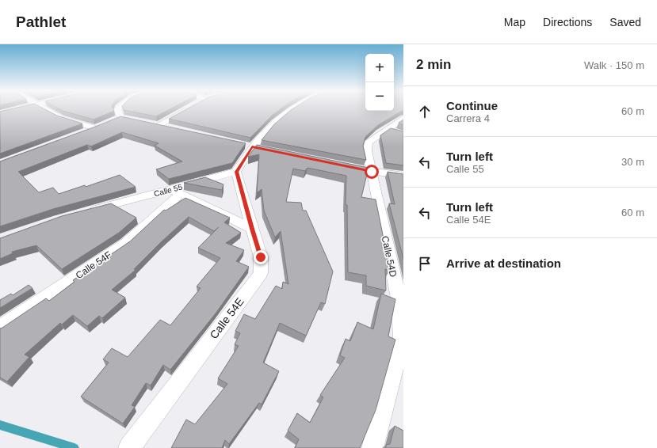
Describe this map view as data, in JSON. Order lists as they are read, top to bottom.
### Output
{
  "streets": {
    "street": [
      "Calle 55",
      "Calle 54D",
      "Calle 54F",
      "Calle 54E"
    ]
  },
  "crossings": [
    ["Calle 55", "Calle 54F"],
    ["Calle 55", "Calle 54E"]
  ],
  "page": {
    "header": "Pathlet",
    "nav": ["Map", "Directions", "Saved"],
    "heading": ["2 min", "Walk · 150 m"],
    "map_buttons": ["+", "−"],
    "list": [
      ["Continue", "Carrera 4", "60 m"],
      ["Turn left", "Calle 55", "30 m"],
      ["Turn left", "Calle 54E", "60 m"],
      "Arrive at destination"
    ]
  }
}
